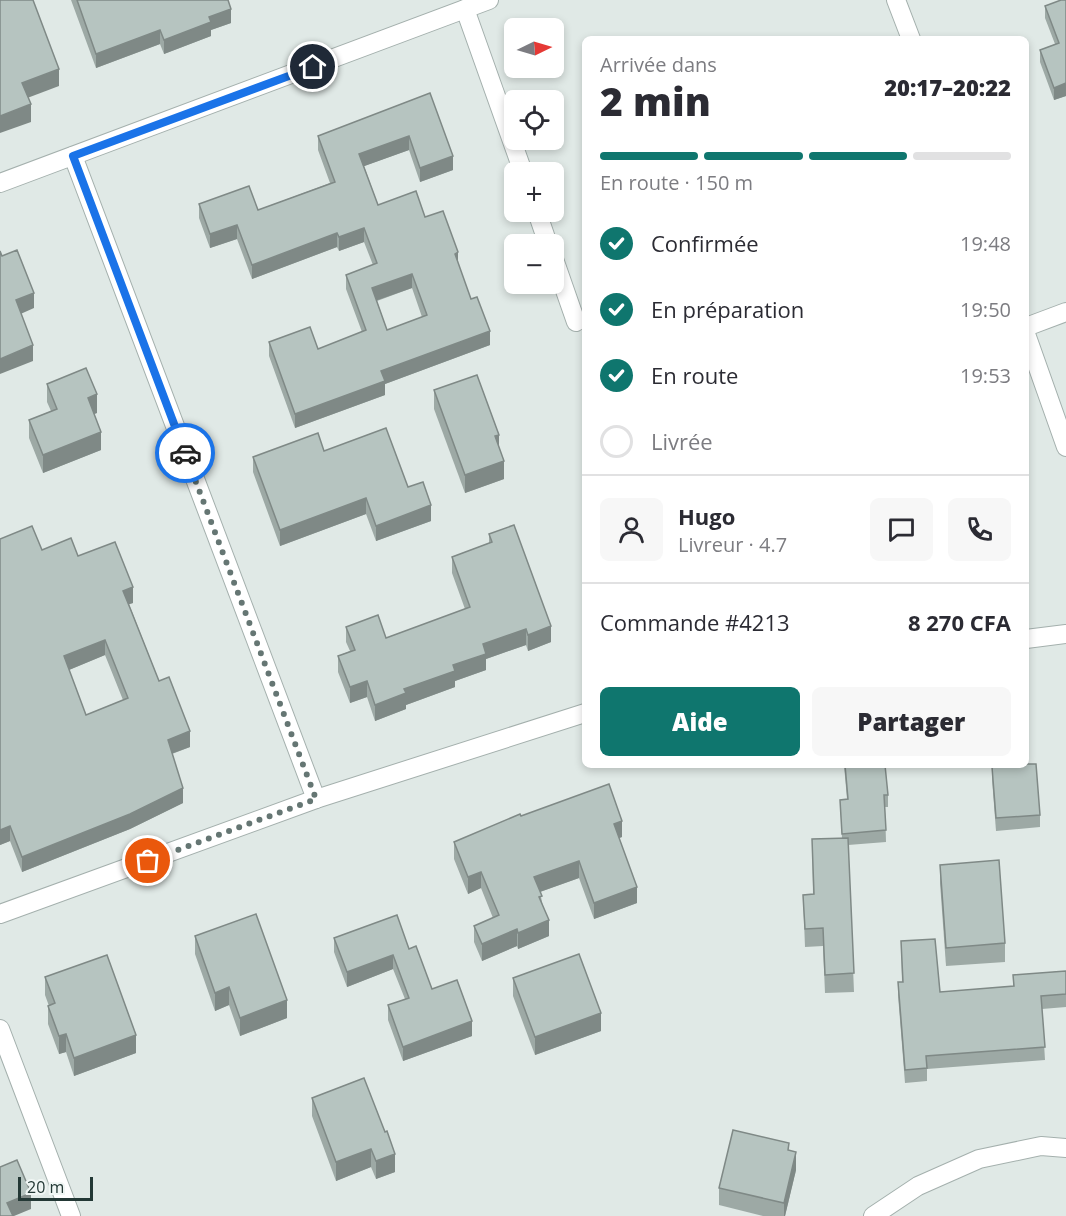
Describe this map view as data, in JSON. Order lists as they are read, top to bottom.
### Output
{
  "scale_bar": "20 m",
  "north": "right",
  "page": {
    "map_buttons": ["+", "−"],
    "heading": ["2 min", "Arrivée dans", "20:17–20:22"],
    "panel": [
      "Hugo",
      "Livreur · 4.7",
      "Commande #4213",
      "8 270 CFA"
    ],
    "bar": "En route · 150 m",
    "list": [
      ["Confirmée", "19:48"],
      ["En préparation", "19:50"],
      ["En route", "19:53"],
      "Livrée"
    ],
    "buttons": ["Aide", "Partager"],
    "scale": "20 m"
  }
}
